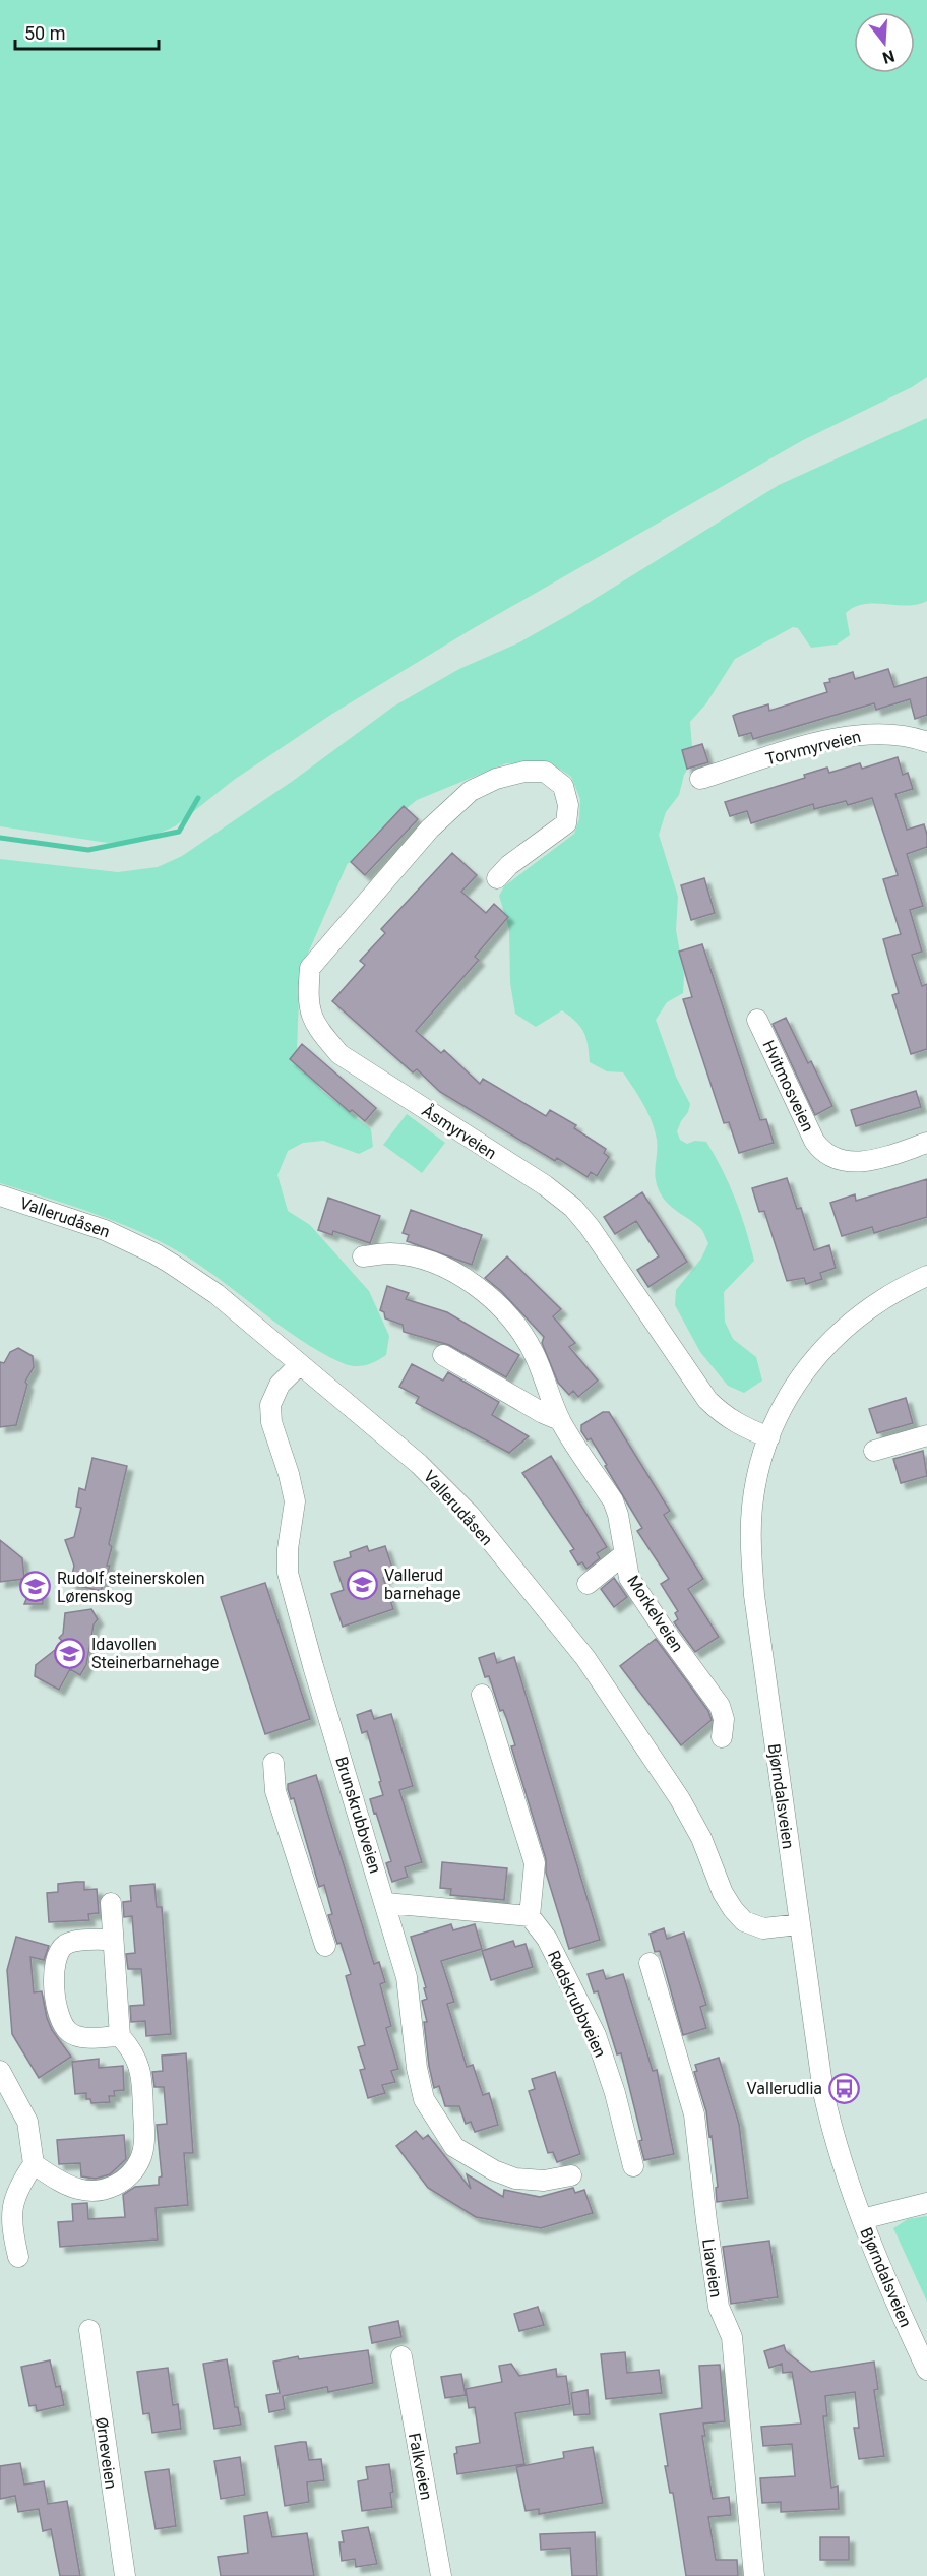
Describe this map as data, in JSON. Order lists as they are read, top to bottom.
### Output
{
  "streets": {
    "street": [
      "Torvmyrveien",
      "Hvitmosveien",
      "Åsmyrveien",
      "Vallerudåsen",
      "Morkelveien",
      "Bjørndalsveien",
      "Brunskrubbveien",
      "Rødskrubbveien",
      "Liaveien",
      "Ørneveien",
      "Falkveien"
    ]
  },
  "crossings": [
    ["Åsmyrveien", "Bjørndalsveien"],
    ["Vallerudåsen", "Bjørndalsveien"],
    ["Vallerudåsen", "Brunskrubbveien"]
  ],
  "places": {
    "school or university": ["Vallerud barnehage", "Rudolf steinerskolen Lørenskog", "Idavollen Steinerbarnehage"],
    "bus stop": ["Vallerudlia"]
  },
  "scale_bar": "50 m",
  "north": "bottom"
}
